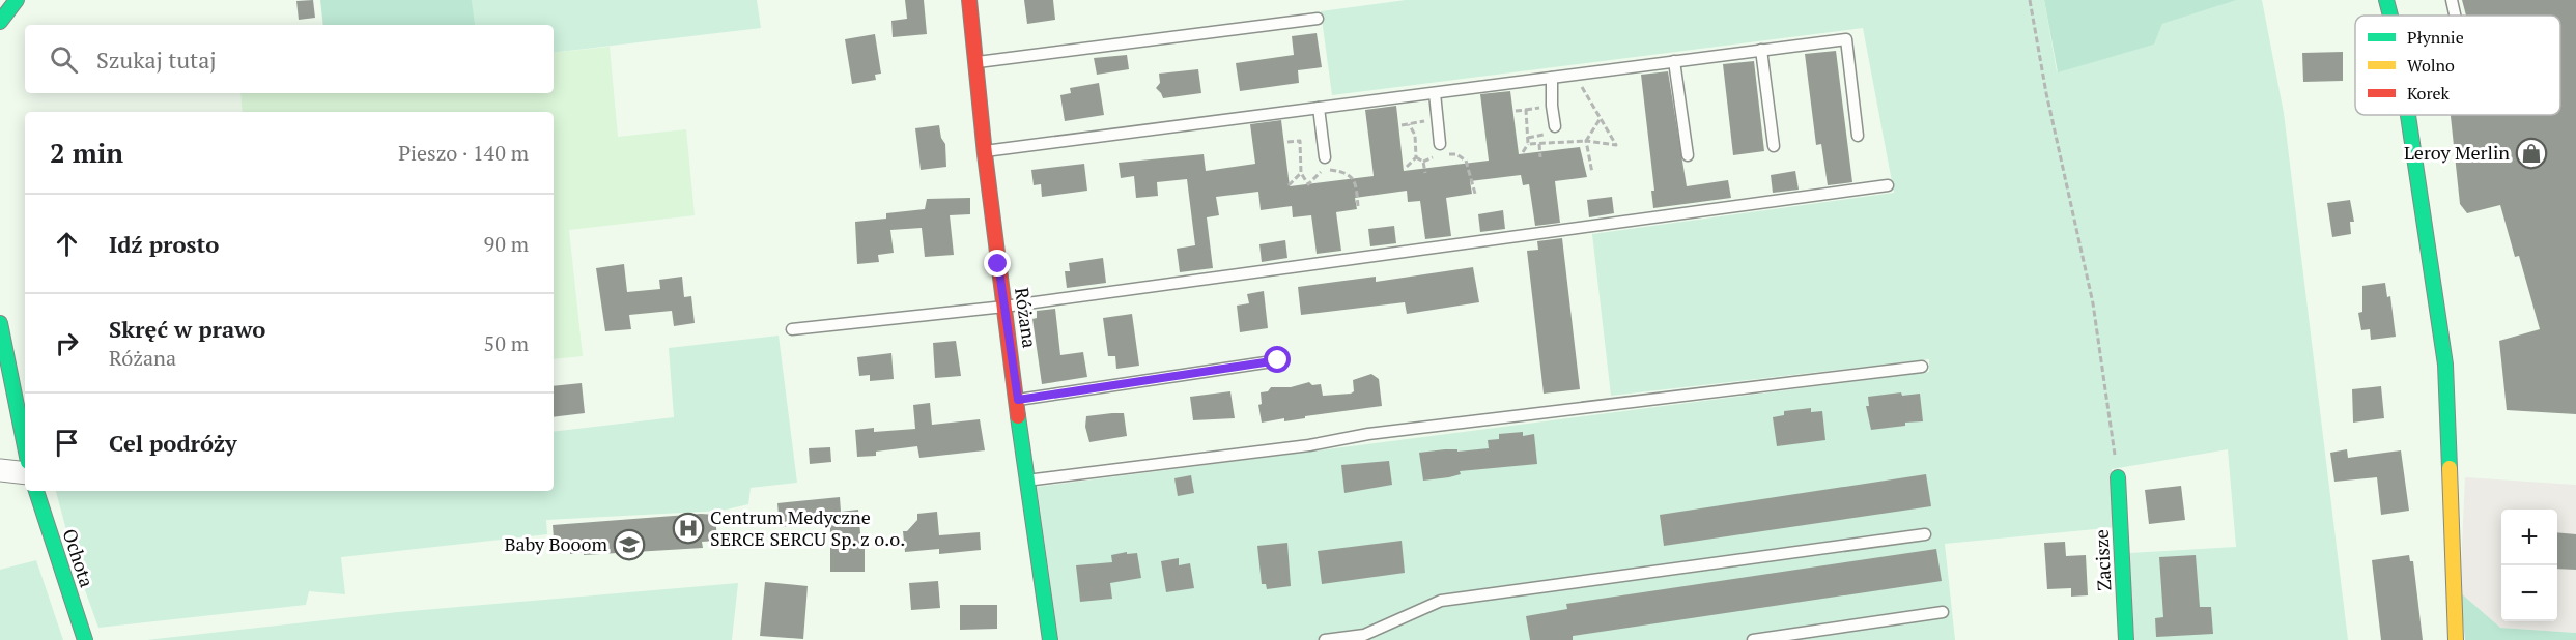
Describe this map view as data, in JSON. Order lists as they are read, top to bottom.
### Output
{
  "streets": {
    "street": ["Różana", "Ochota", "Zacisze"]
  },
  "places": {
    "shop": ["Leroy Merlin"],
    "hospital": ["Centrum Medyczne SERCE SERCU Sp. z o.o."],
    "school or university": ["Baby Booom"]
  },
  "legend": ["Płynnie", "Wolno", "Korek"],
  "page": {
    "search": "Szukaj tutaj",
    "heading": ["2 min", "Pieszo · 140 m"],
    "list": [
      ["Idź prosto", "90 m"],
      ["Skręć w prawo", "Różana", "50 m"],
      "Cel podróży"
    ],
    "map_buttons": ["+", "−"]
  }
}
